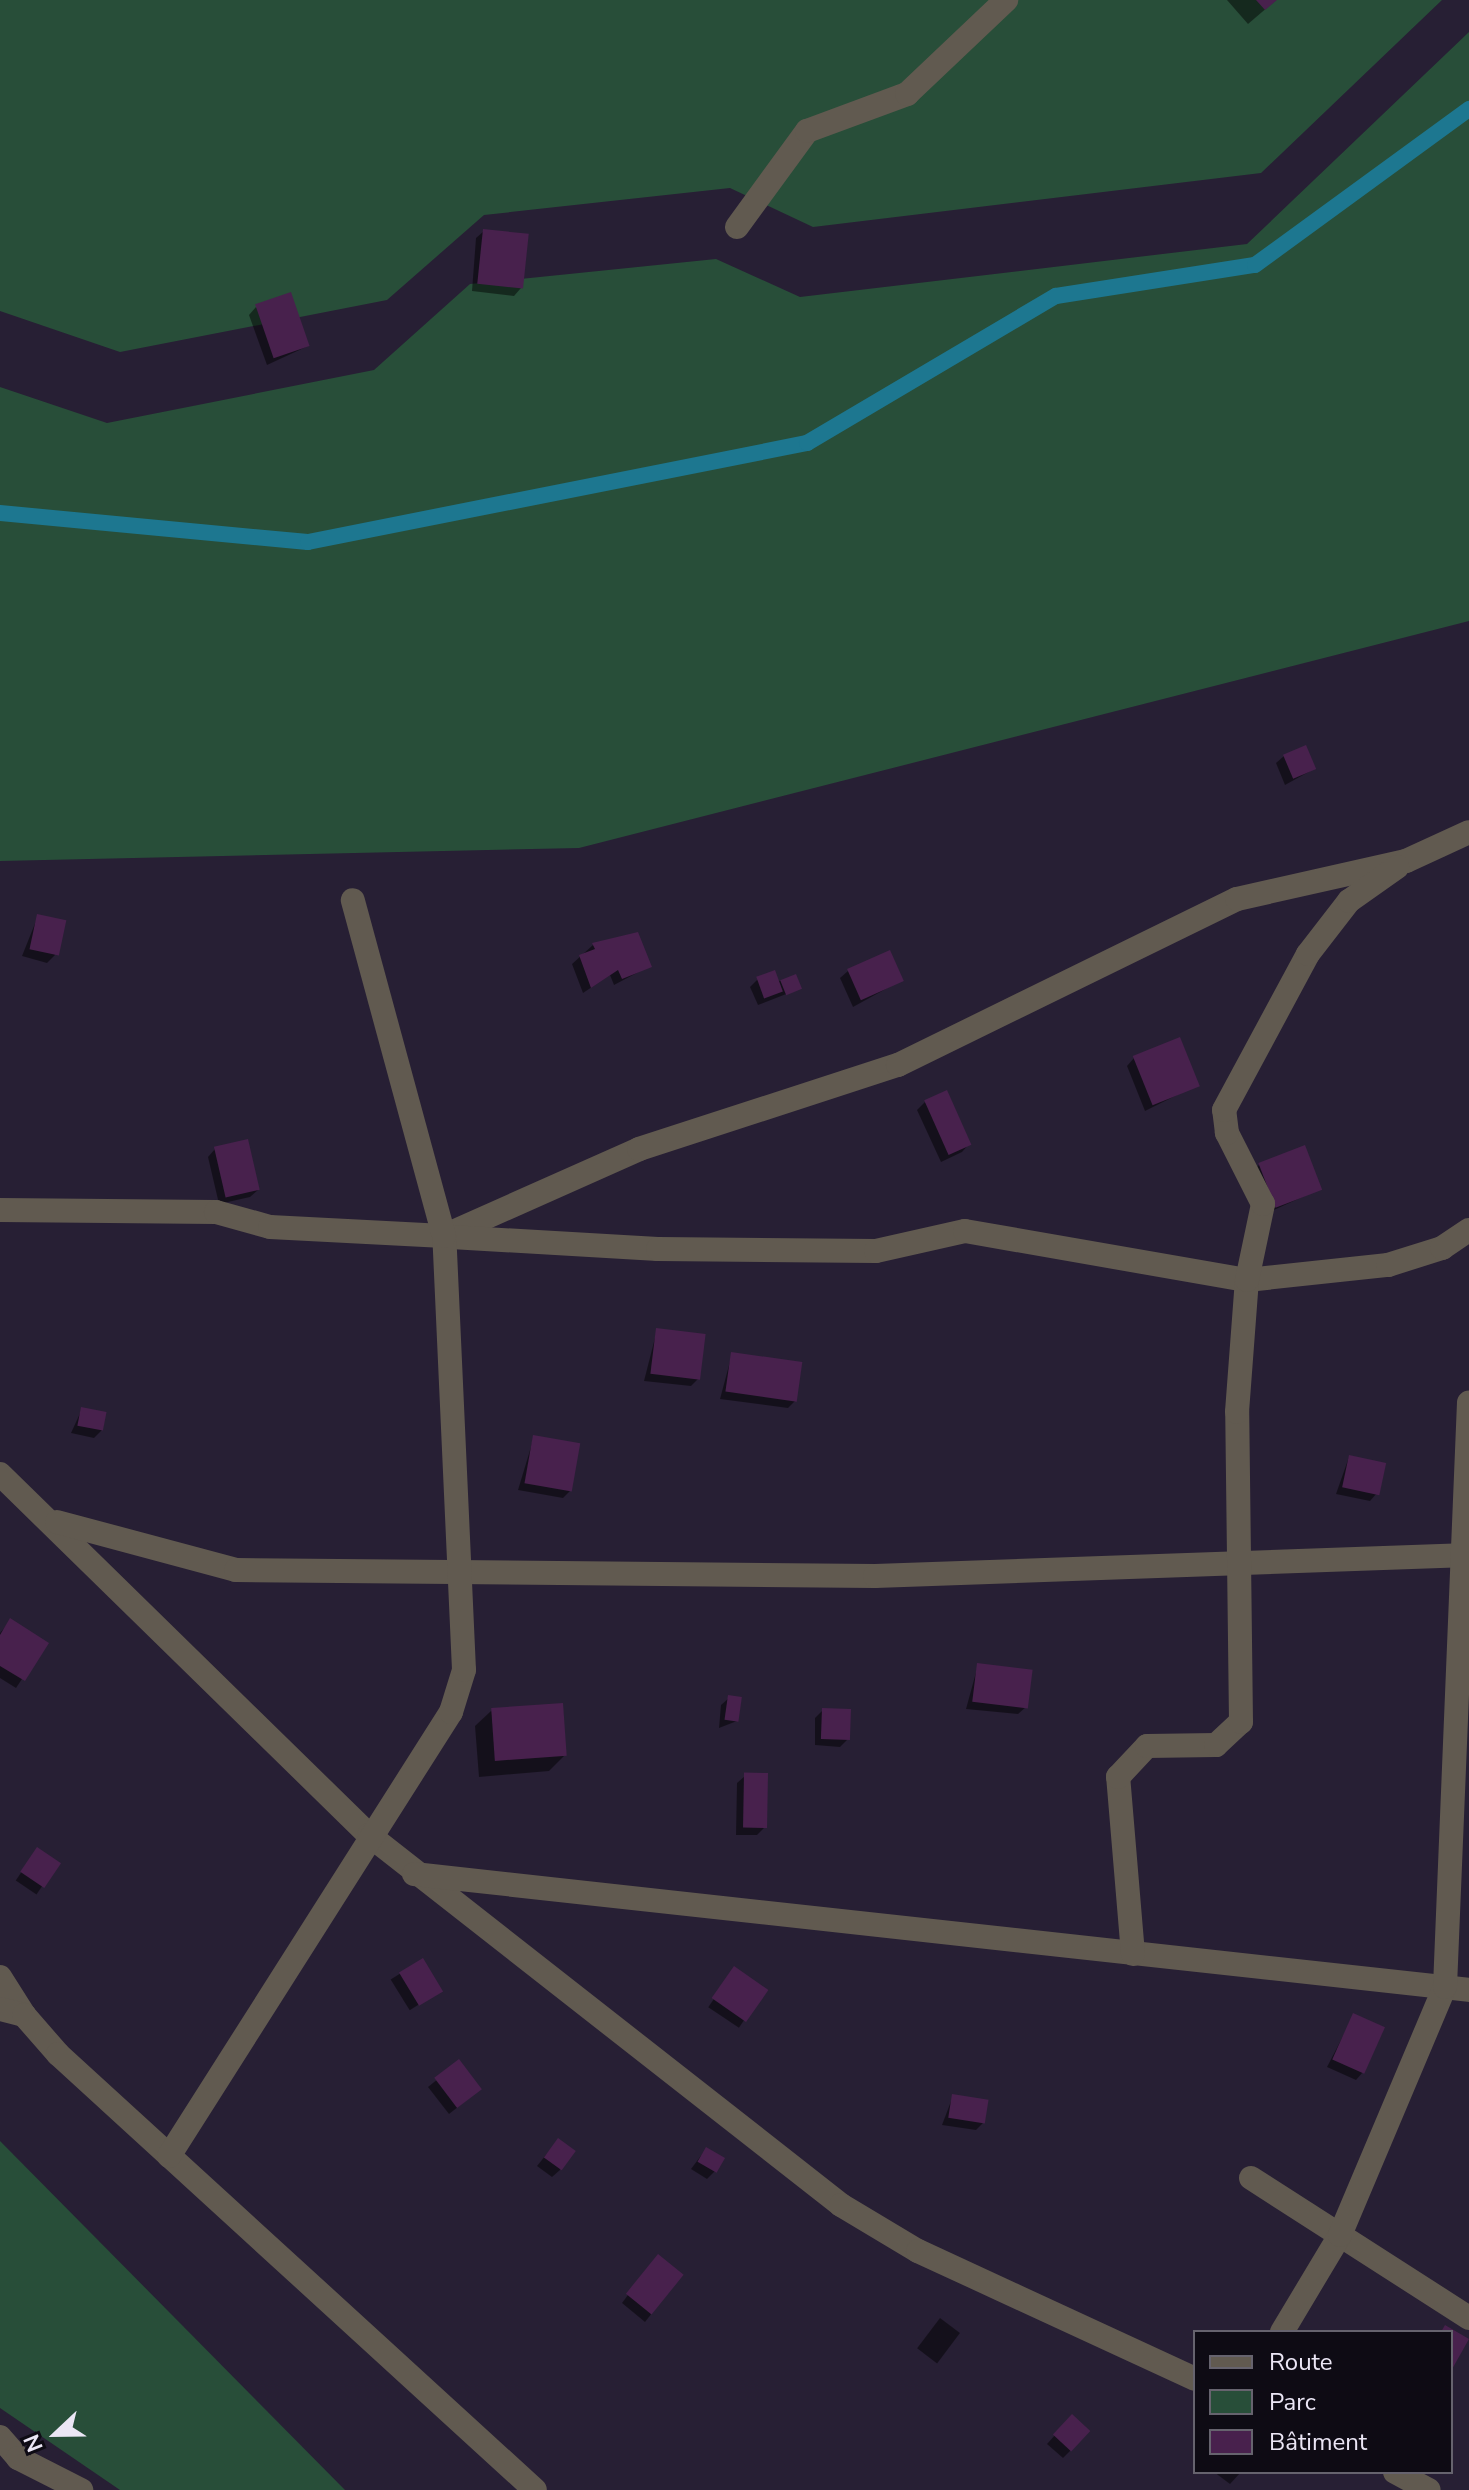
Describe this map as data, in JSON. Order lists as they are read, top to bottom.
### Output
{
  "legend": ["Route", "Parc", "Bâtiment"],
  "north": "left"
}
